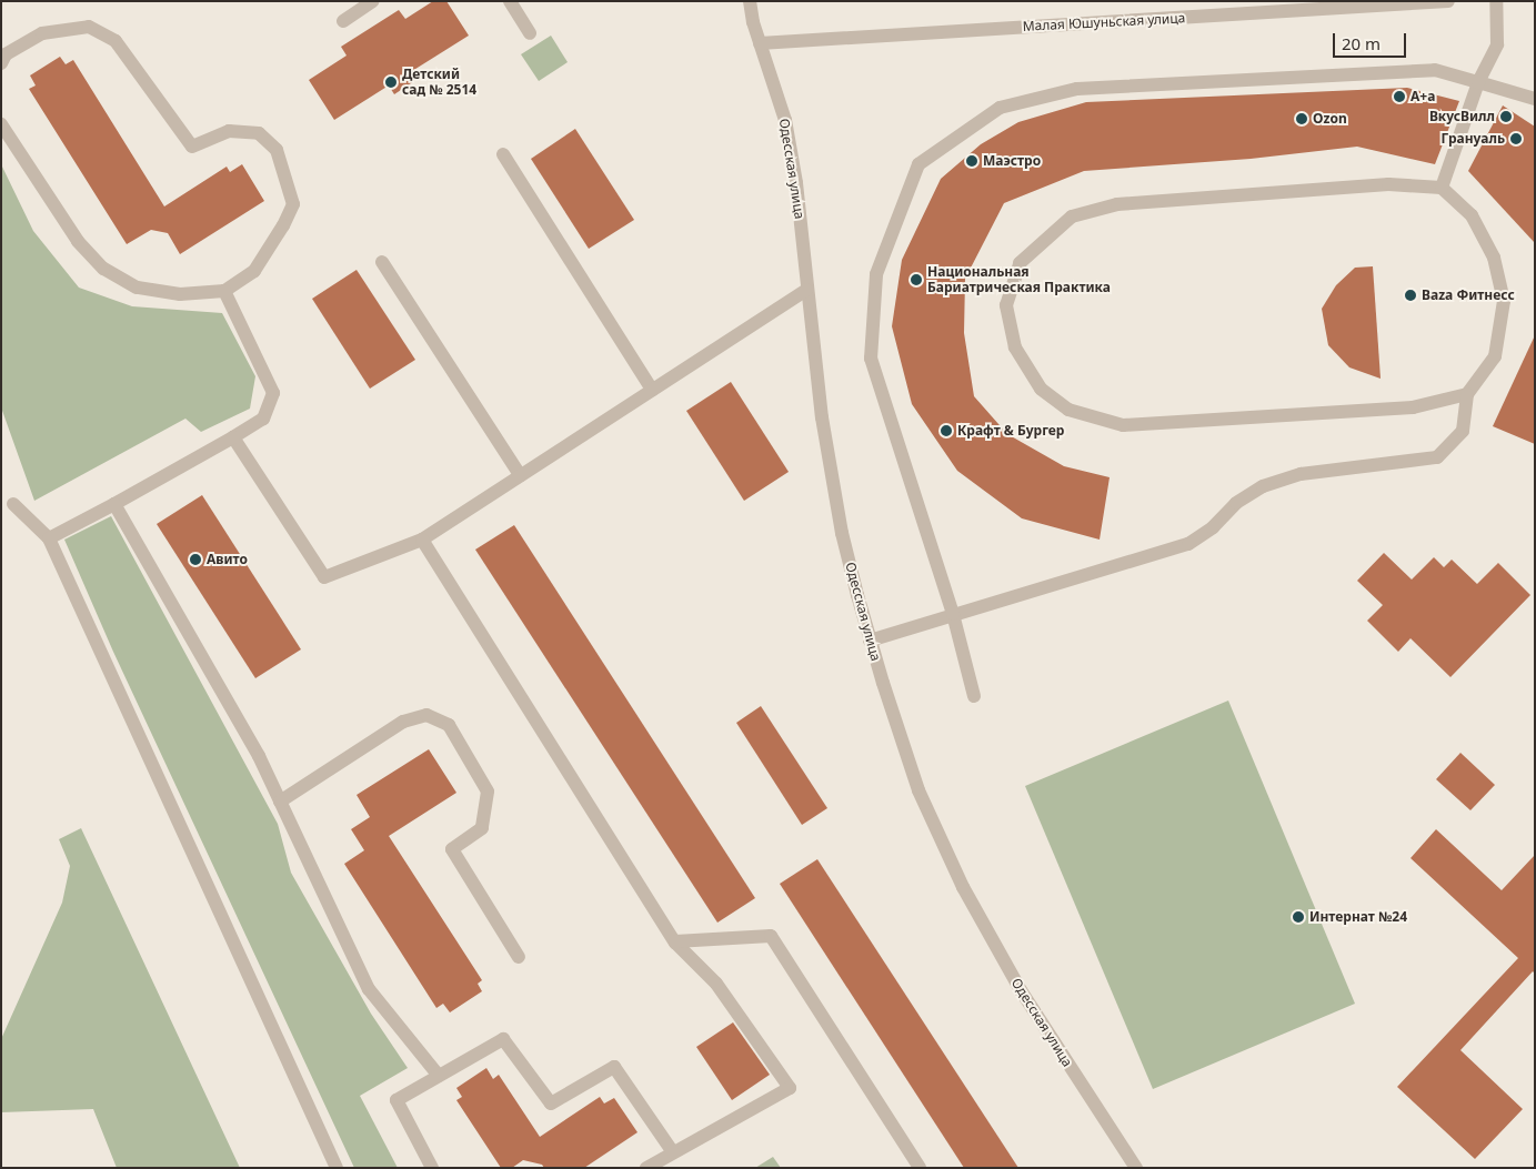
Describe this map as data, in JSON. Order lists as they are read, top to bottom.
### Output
{
  "streets": {
    "street": ["Малая Юшуньская улица", "Одесская улица"]
  },
  "crossings": [
    ["Малая Юшуньская улица", "Одесская улица"]
  ],
  "places": [
    "Детский сад № 2514",
    "А+а",
    "ВкусВилл",
    "Ozon",
    "Грануаль",
    "Маэстро",
    "Национальная Бариатрическая Практика",
    "Baza Фитнесс",
    "Крафт & Бургер",
    "Авито",
    "Интернат №24"
  ],
  "scale_bar": "20 m"
}
